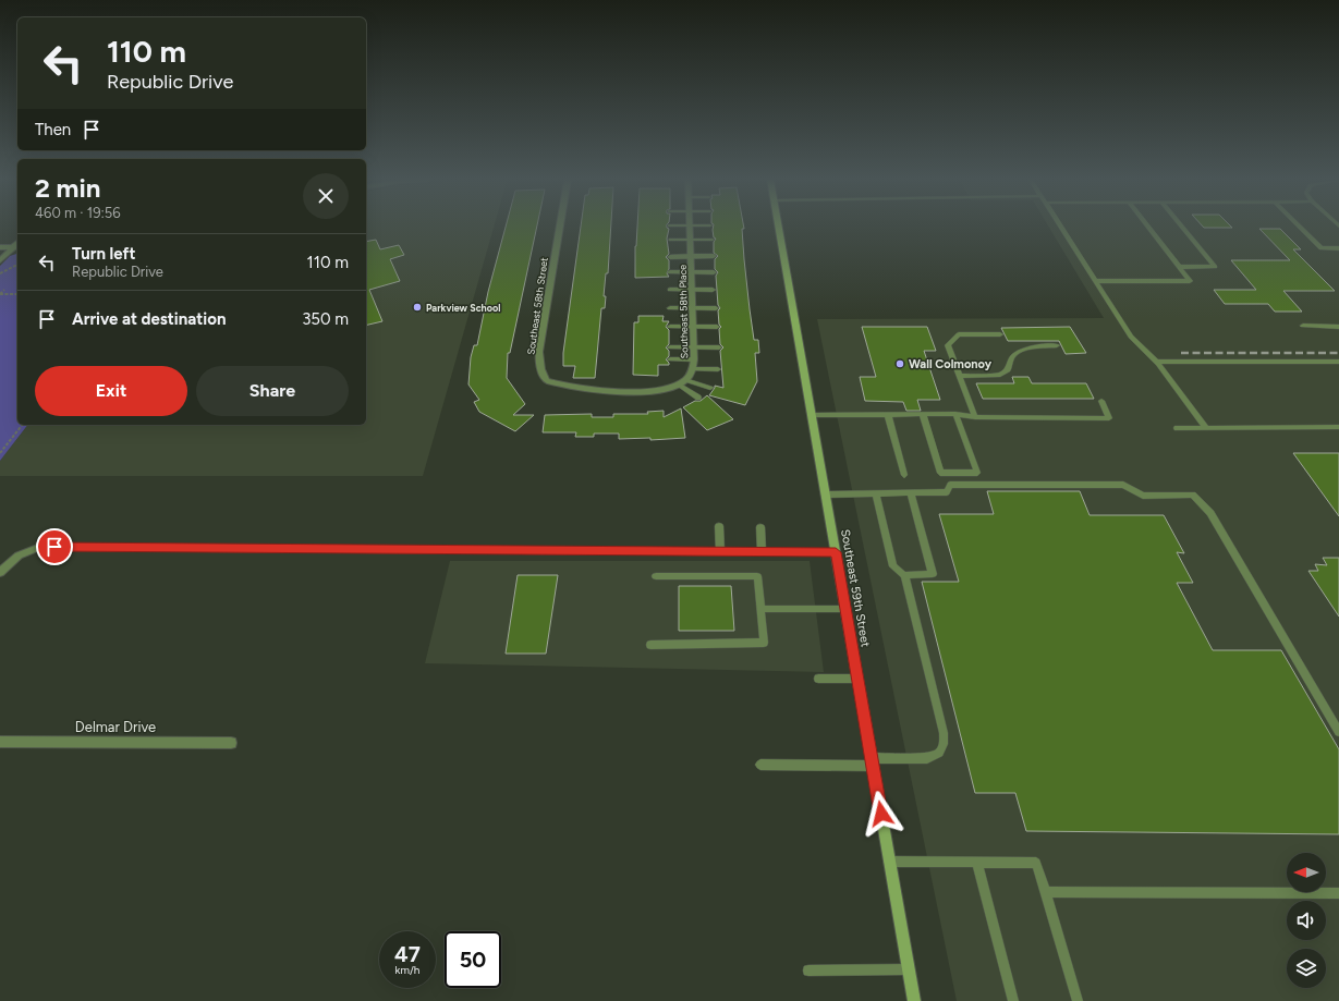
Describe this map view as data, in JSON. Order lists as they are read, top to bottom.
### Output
{
  "streets": {
    "main road": ["Southeast 59th Street"],
    "street": ["Southeast 58th Street", "Southeast 58th Place", "Delmar Drive"]
  },
  "crossings": [
    ["Southeast 58th Street", "Southeast 58th Place"]
  ],
  "places": ["Parkview School", "Wall Colmonoy"],
  "north": "left",
  "page": {
    "turn": ["110 m", "Republic Drive"],
    "then": "Then",
    "heading": ["2 min", "460 m · 19:56"],
    "list": [
      {
        "name": "Turn left",
        "note": "Republic Drive",
        "value": "110 m"
      },
      {
        "name": "Arrive at destination",
        "value": "350 m"
      }
    ],
    "buttons": ["Exit", "Share"],
    "speed": "47 km/h",
    "limit": "50"
  }
}
